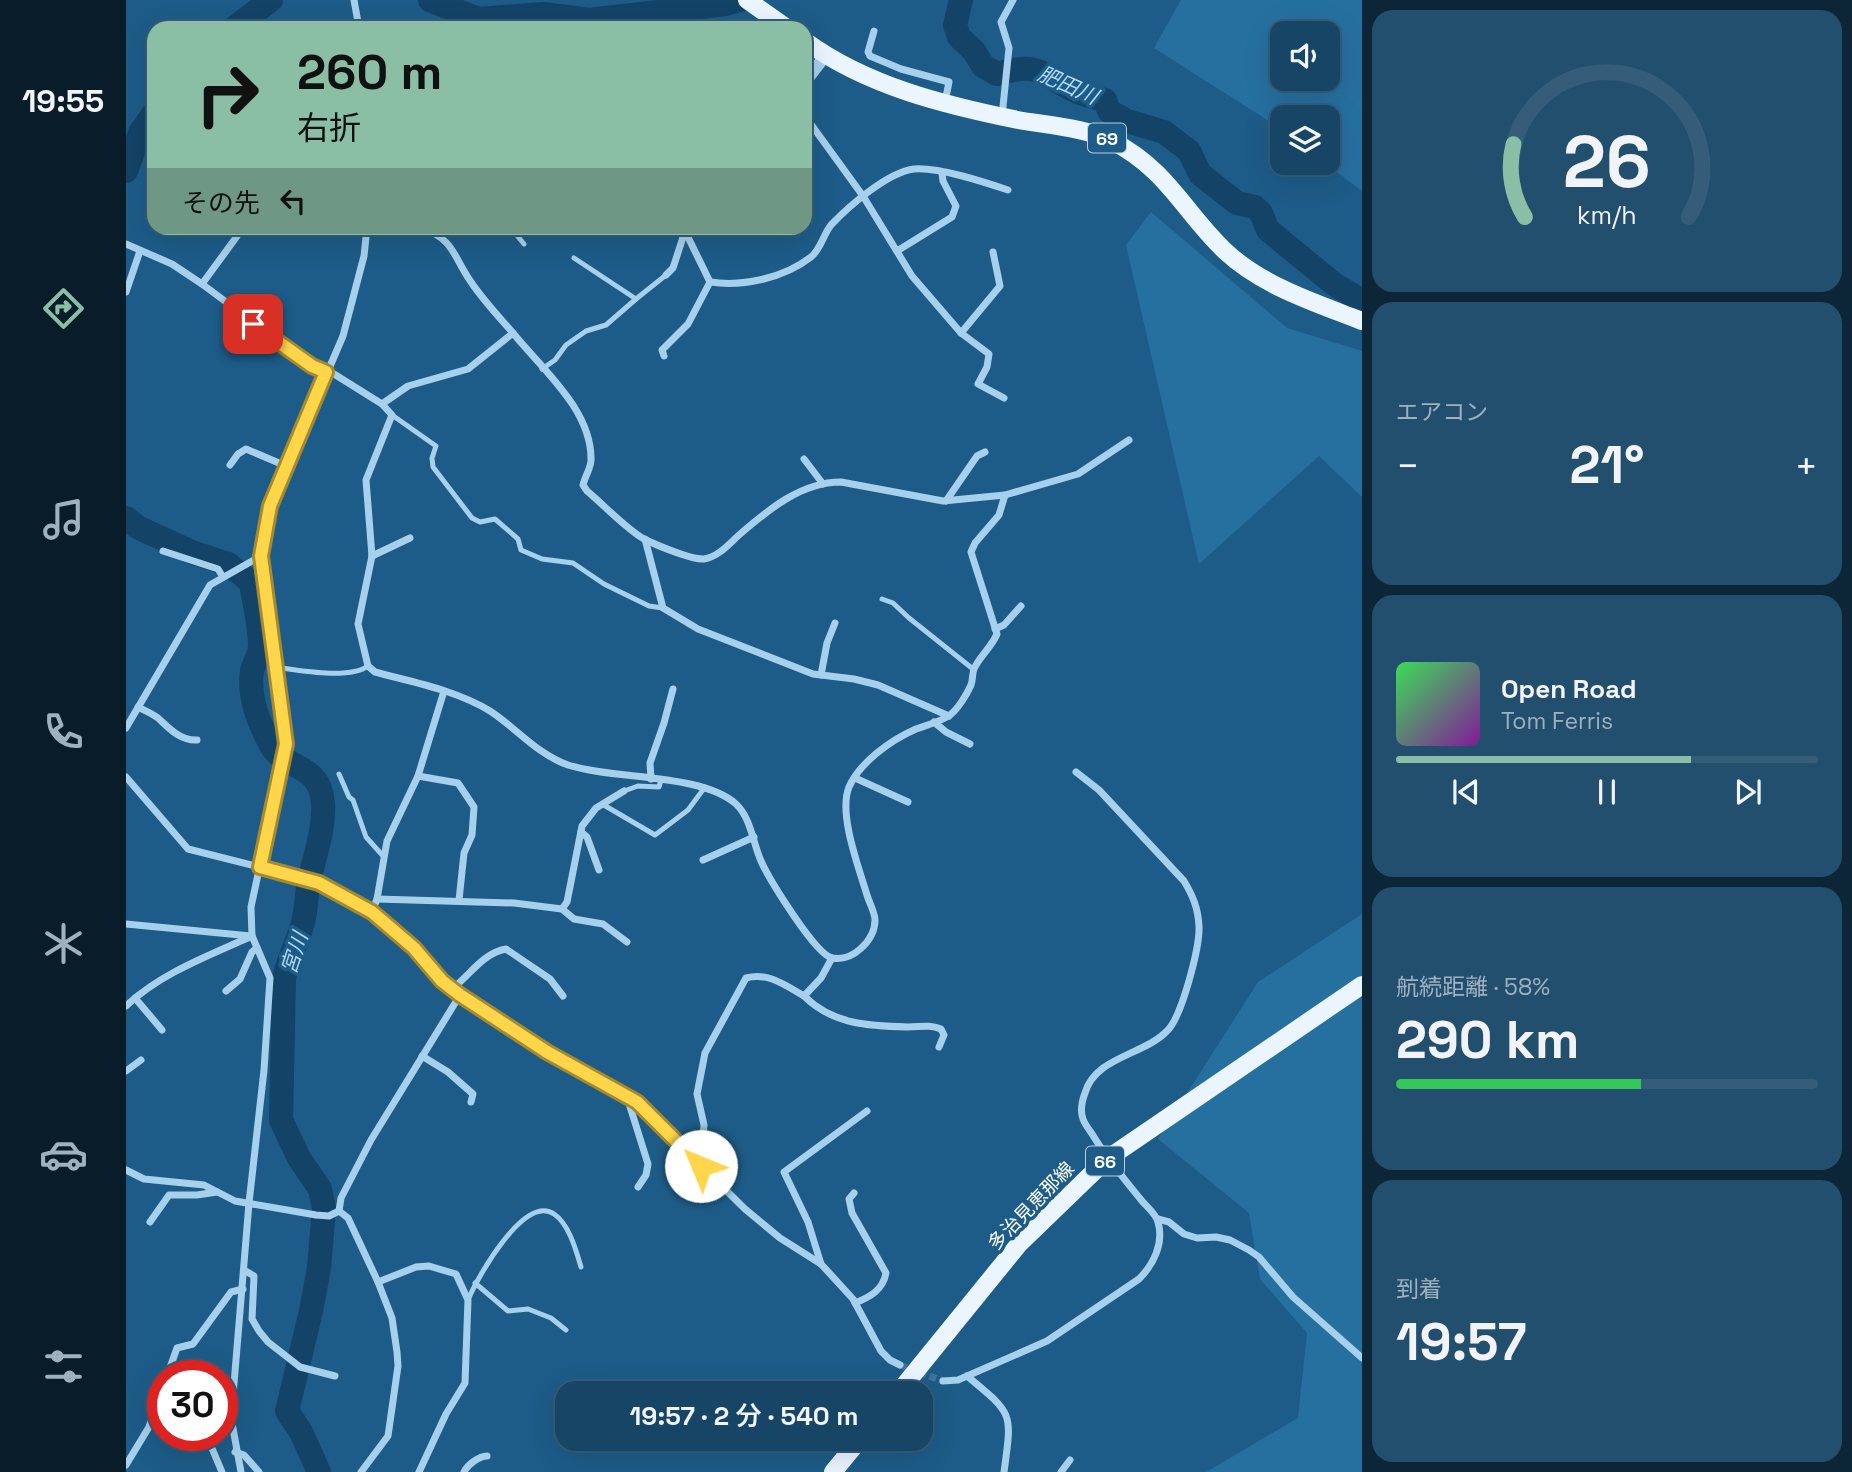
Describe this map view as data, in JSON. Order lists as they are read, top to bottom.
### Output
{
  "streets": {
    "main road": ["69", "66", "多治見恵那線"]
  },
  "water": ["肥田川", "宮川"],
  "page": {
    "tabs": "19:55",
    "turn": ["260 m", "右折"],
    "then": "その先",
    "tile": [
      "エアコン",
      ["航続距離 · 58%", "290 km"],
      ["到着", "19:57"]
    ],
    "heat": ["−", "21°", "+"],
    "song": ["Open Road", "Tom Ferris"],
    "limit": "30",
    "trip": "19:57 · 2 分 · 540 m",
    "gauge": ["26", "km/h"]
  }
}
